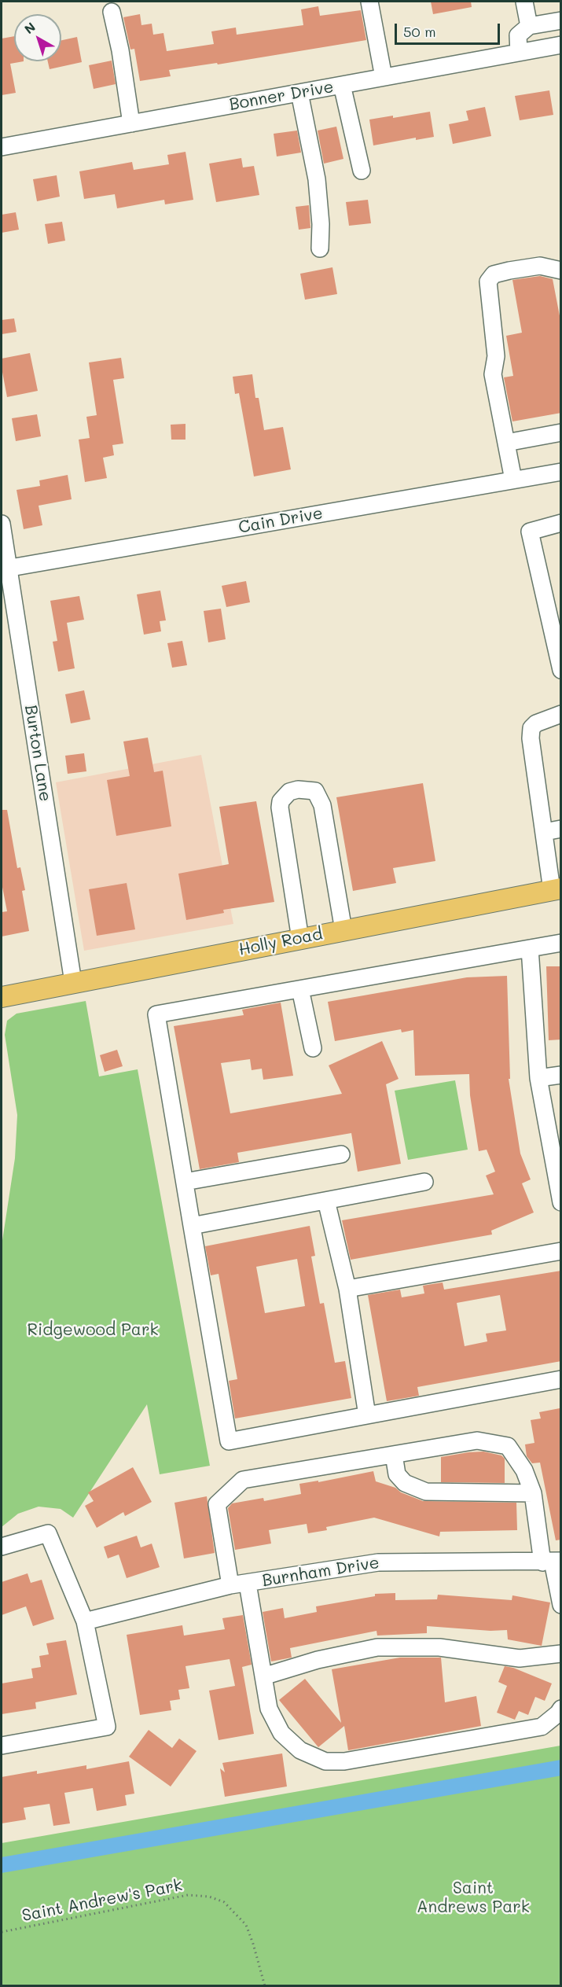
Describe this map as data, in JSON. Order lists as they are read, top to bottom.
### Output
{
  "streets": {
    "main road": ["Holly Road"],
    "street": [
      "Bonner Drive",
      "Cain Drive",
      "Burton Lane",
      "Burnham Drive"
    ],
    "path": ["Saint Andrew's Park"]
  },
  "crossings": [
    ["Cain Drive", "Burton Lane"],
    ["Burton Lane", "Holly Road"]
  ],
  "parks": ["Ridgewood Park", "Saint Andrews Park"],
  "scale_bar": "50 m",
  "north": "top left"
}
